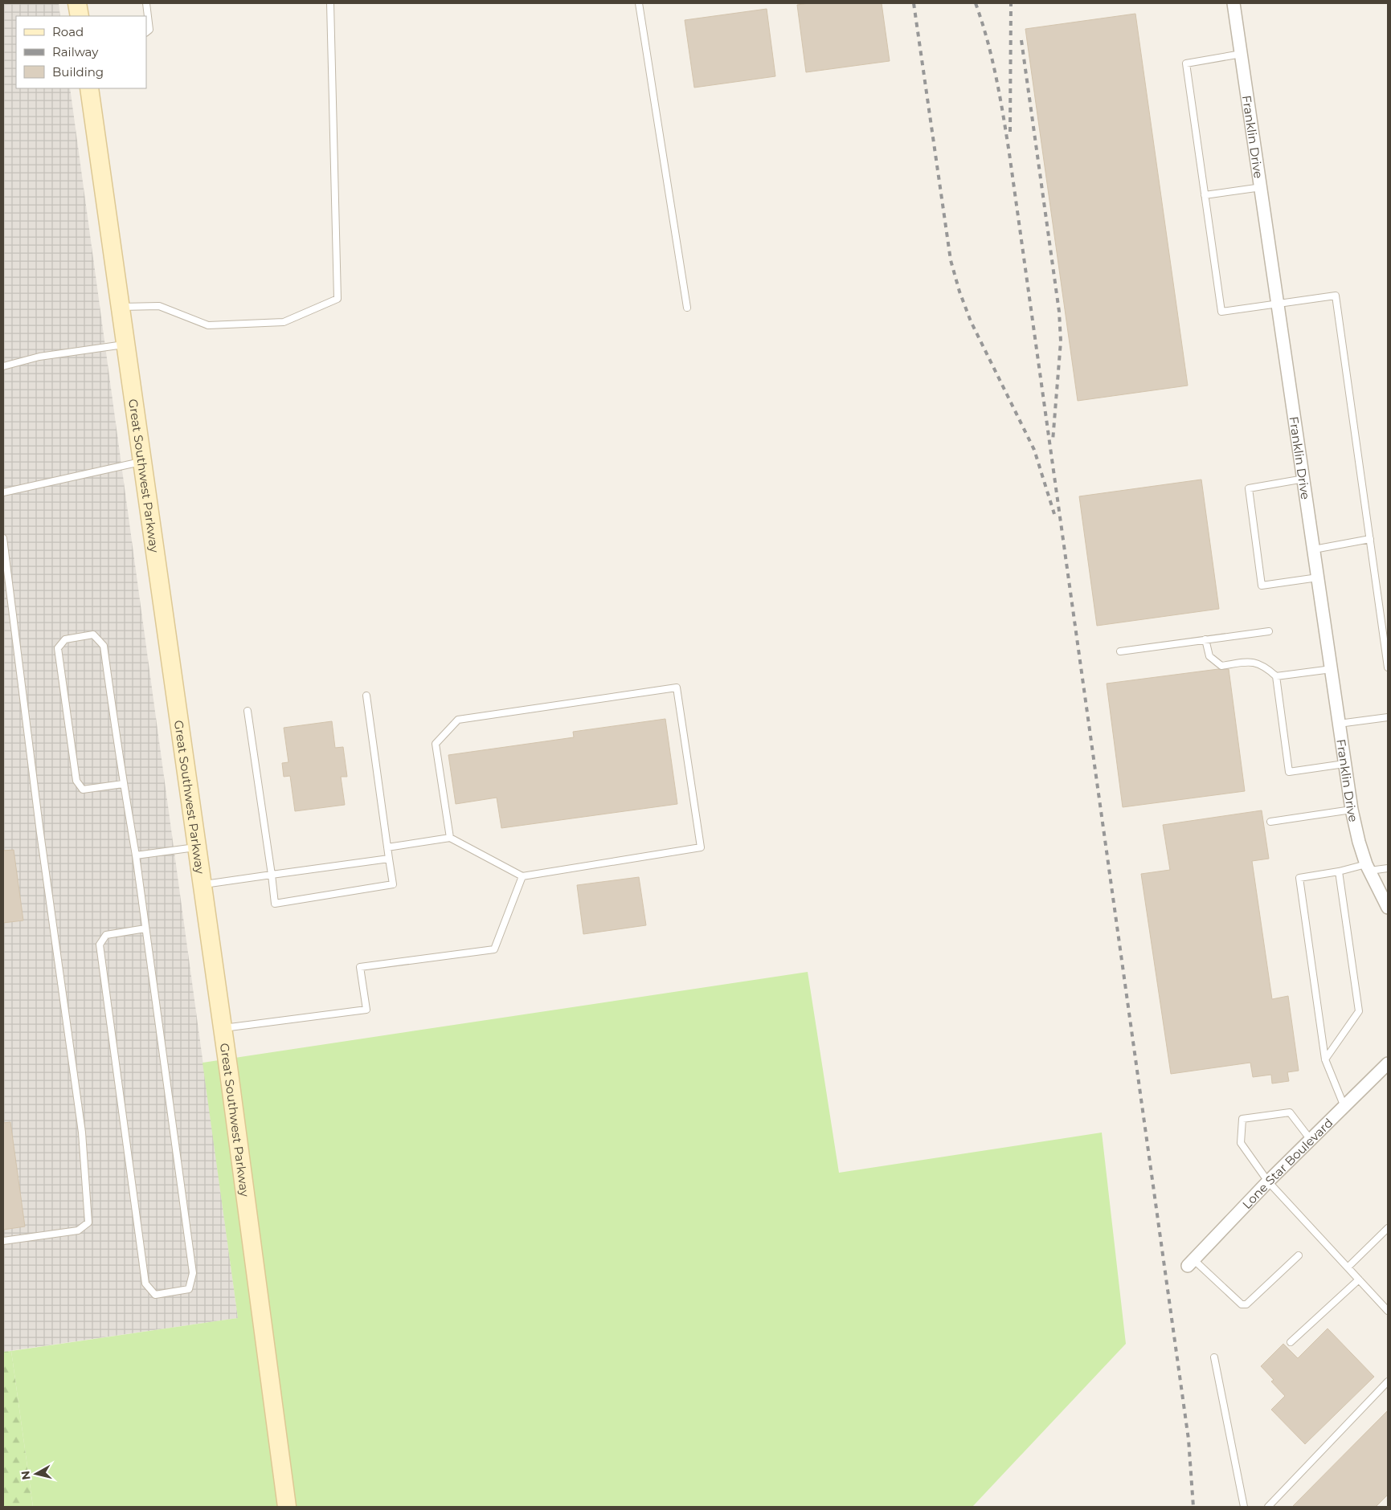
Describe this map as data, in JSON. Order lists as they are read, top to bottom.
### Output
{
  "streets": {
    "street": ["Franklin Drive", "Great Southwest Parkway", "Lone Star Boulevard"]
  },
  "legend": ["Road", "Railway", "Building"],
  "north": "left"
}
